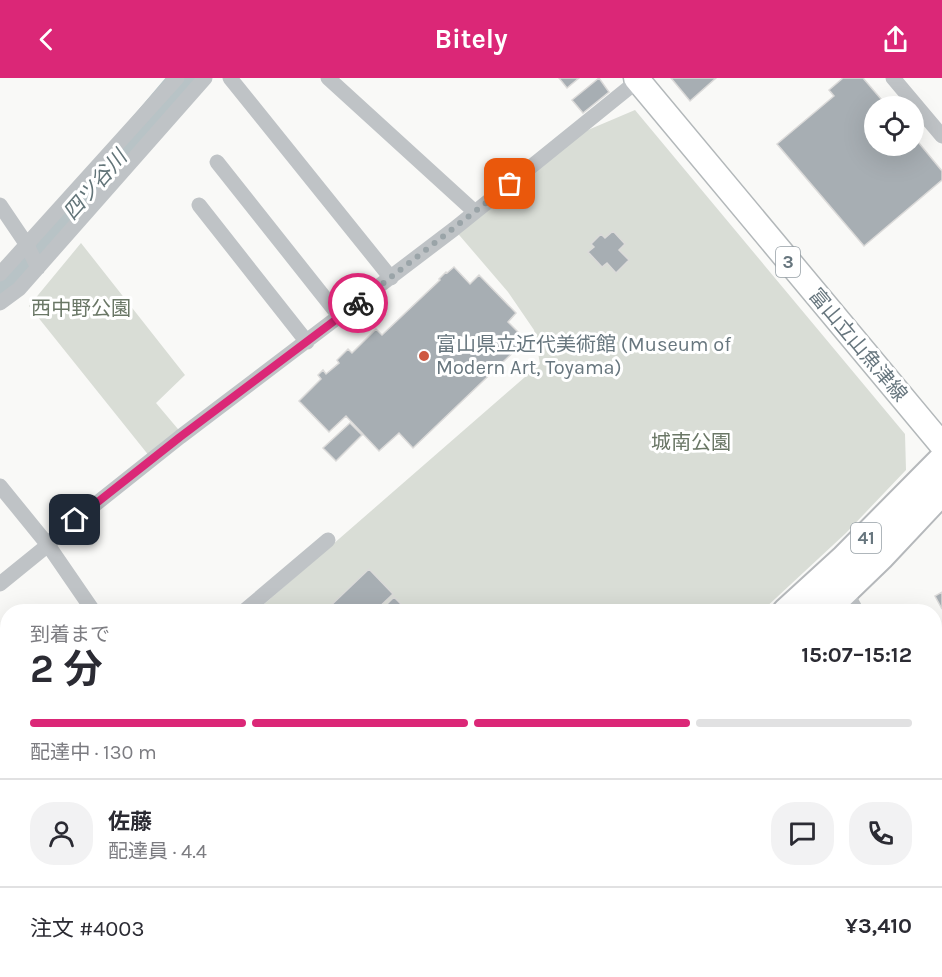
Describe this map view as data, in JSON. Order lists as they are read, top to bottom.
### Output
{
  "streets": {
    "highway": ["41"],
    "main road": ["3", "富山立山魚津線"]
  },
  "water": ["四ツ谷川"],
  "parks": ["西中野公園", "城南公園"],
  "places": ["富山県立近代美術館 (Museum of Modern Art, Toyama)"],
  "page": {
    "header": "Bitely",
    "heading": ["2 分", "到着まで", "15:07–15:12"],
    "panel": [
      "佐藤",
      "配達員 · 4.4",
      "注文 #4003",
      "¥3,410"
    ],
    "bar": "配達中 · 130 m"
  }
}
